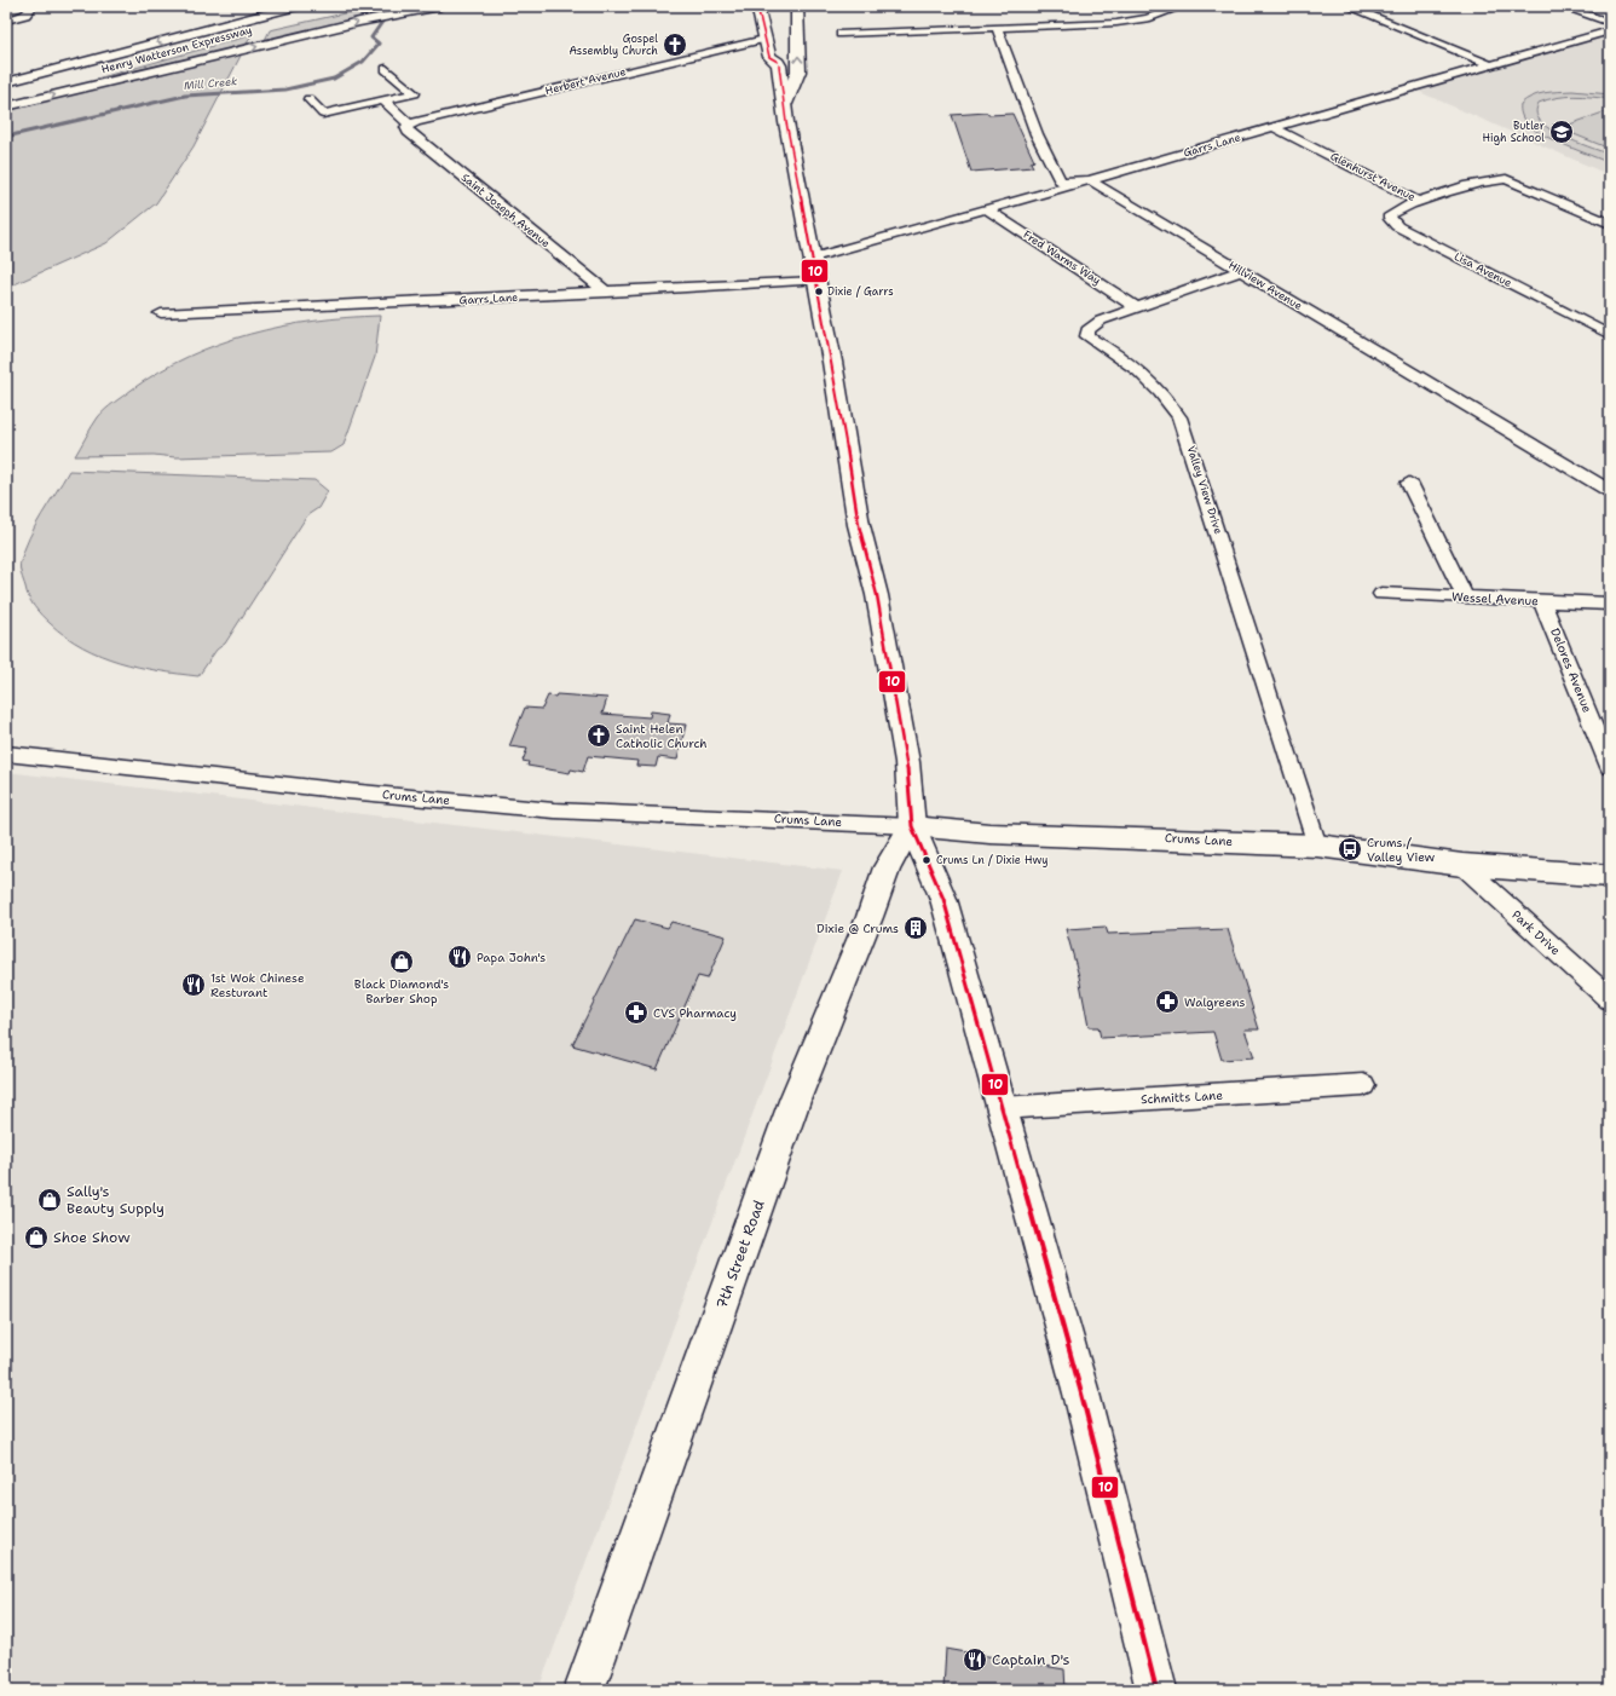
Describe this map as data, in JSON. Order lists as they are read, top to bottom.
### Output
{
  "streets": {
    "main road": ["Henry Watterson Expressway", "Crums Lane", "7th Street Road"],
    "street": [
      "Herbert Avenue",
      "Garrs Lane",
      "Glenhurst Avenue",
      "Saint Joseph Avenue",
      "Fred Warms Way",
      "Lisa Avenue",
      "Hillview Avenue",
      "Valley View Drive",
      "Wessel Avenue",
      "Delores Avenue",
      "Park Drive",
      "Schmitts Lane"
    ]
  },
  "crossings": [
    ["Herbert Avenue", "Saint Joseph Avenue"],
    ["Garrs Lane", "Glenhurst Avenue"],
    ["Garrs Lane", "Saint Joseph Avenue"],
    ["Garrs Lane", "Fred Warms Way"],
    ["Garrs Lane", "Hillview Avenue"],
    ["Glenhurst Avenue", "Lisa Avenue"],
    ["Fred Warms Way", "Valley View Drive"],
    ["Hillview Avenue", "Valley View Drive"],
    ["Valley View Drive", "Crums Lane"],
    ["Wessel Avenue", "Delores Avenue"],
    ["Crums Lane", "Park Drive"],
    ["Crums Lane", "7th Street Road"]
  ],
  "water": ["Mill Creek"],
  "places": {
    "church": ["Gospel Assembly Church", "Saint Helen Catholic Church"],
    "school or university": ["Butler High School"],
    "other": ["Dixie / Garrs", "Crums Ln / Dixie Hwy"],
    "bus stop": ["Crums / Valley View"],
    "building": ["Dixie @ Crums"],
    "restaurant": ["Papa John's", "1st Wok Chinese Resturant", "Captain D's"],
    "shop": ["Black Diamond's Barber Shop", "Sally's Beauty Supply", "Shoe Show"],
    "pharmacy": ["Walgreens", "CVS Pharmacy"]
  },
  "lines": ["transit line 10"]
}
